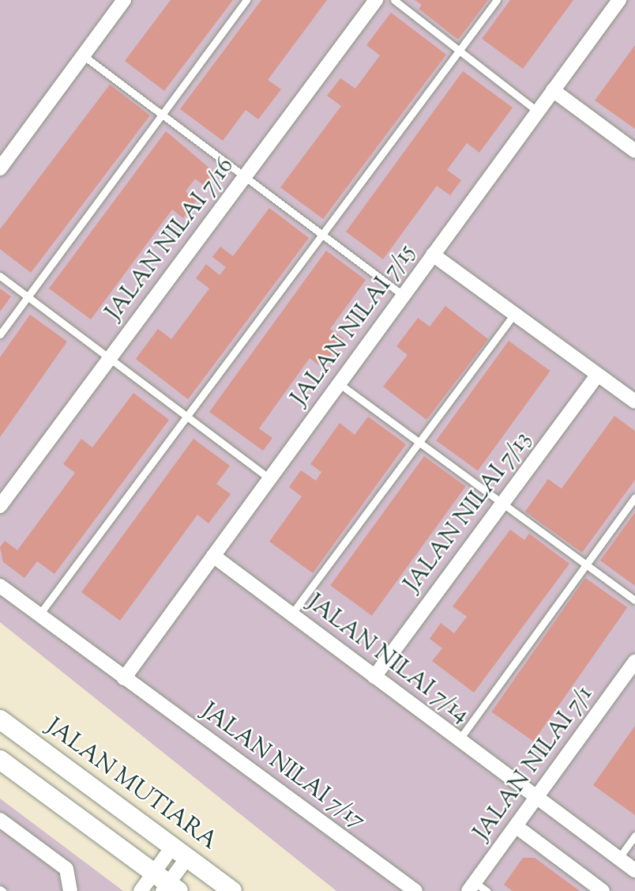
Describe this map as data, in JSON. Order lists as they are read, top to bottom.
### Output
{
  "streets": {
    "main road": ["JALAN MUTIARA"],
    "street": [
      "JALAN NILAI 7/16",
      "JALAN NILAI 7/15",
      "JALAN NILAI 7/13",
      "JALAN NILAI 7/14",
      "JALAN NILAI 7/1",
      "JALAN NILAI 7/17"
    ]
  },
  "crossings": [
    ["JALAN NILAI 7/15", "JALAN NILAI 7/14"],
    ["JALAN NILAI 7/15", "JALAN NILAI 7/17"],
    ["JALAN NILAI 7/13", "JALAN NILAI 7/14"],
    ["JALAN NILAI 7/14", "JALAN NILAI 7/1"]
  ]
}
